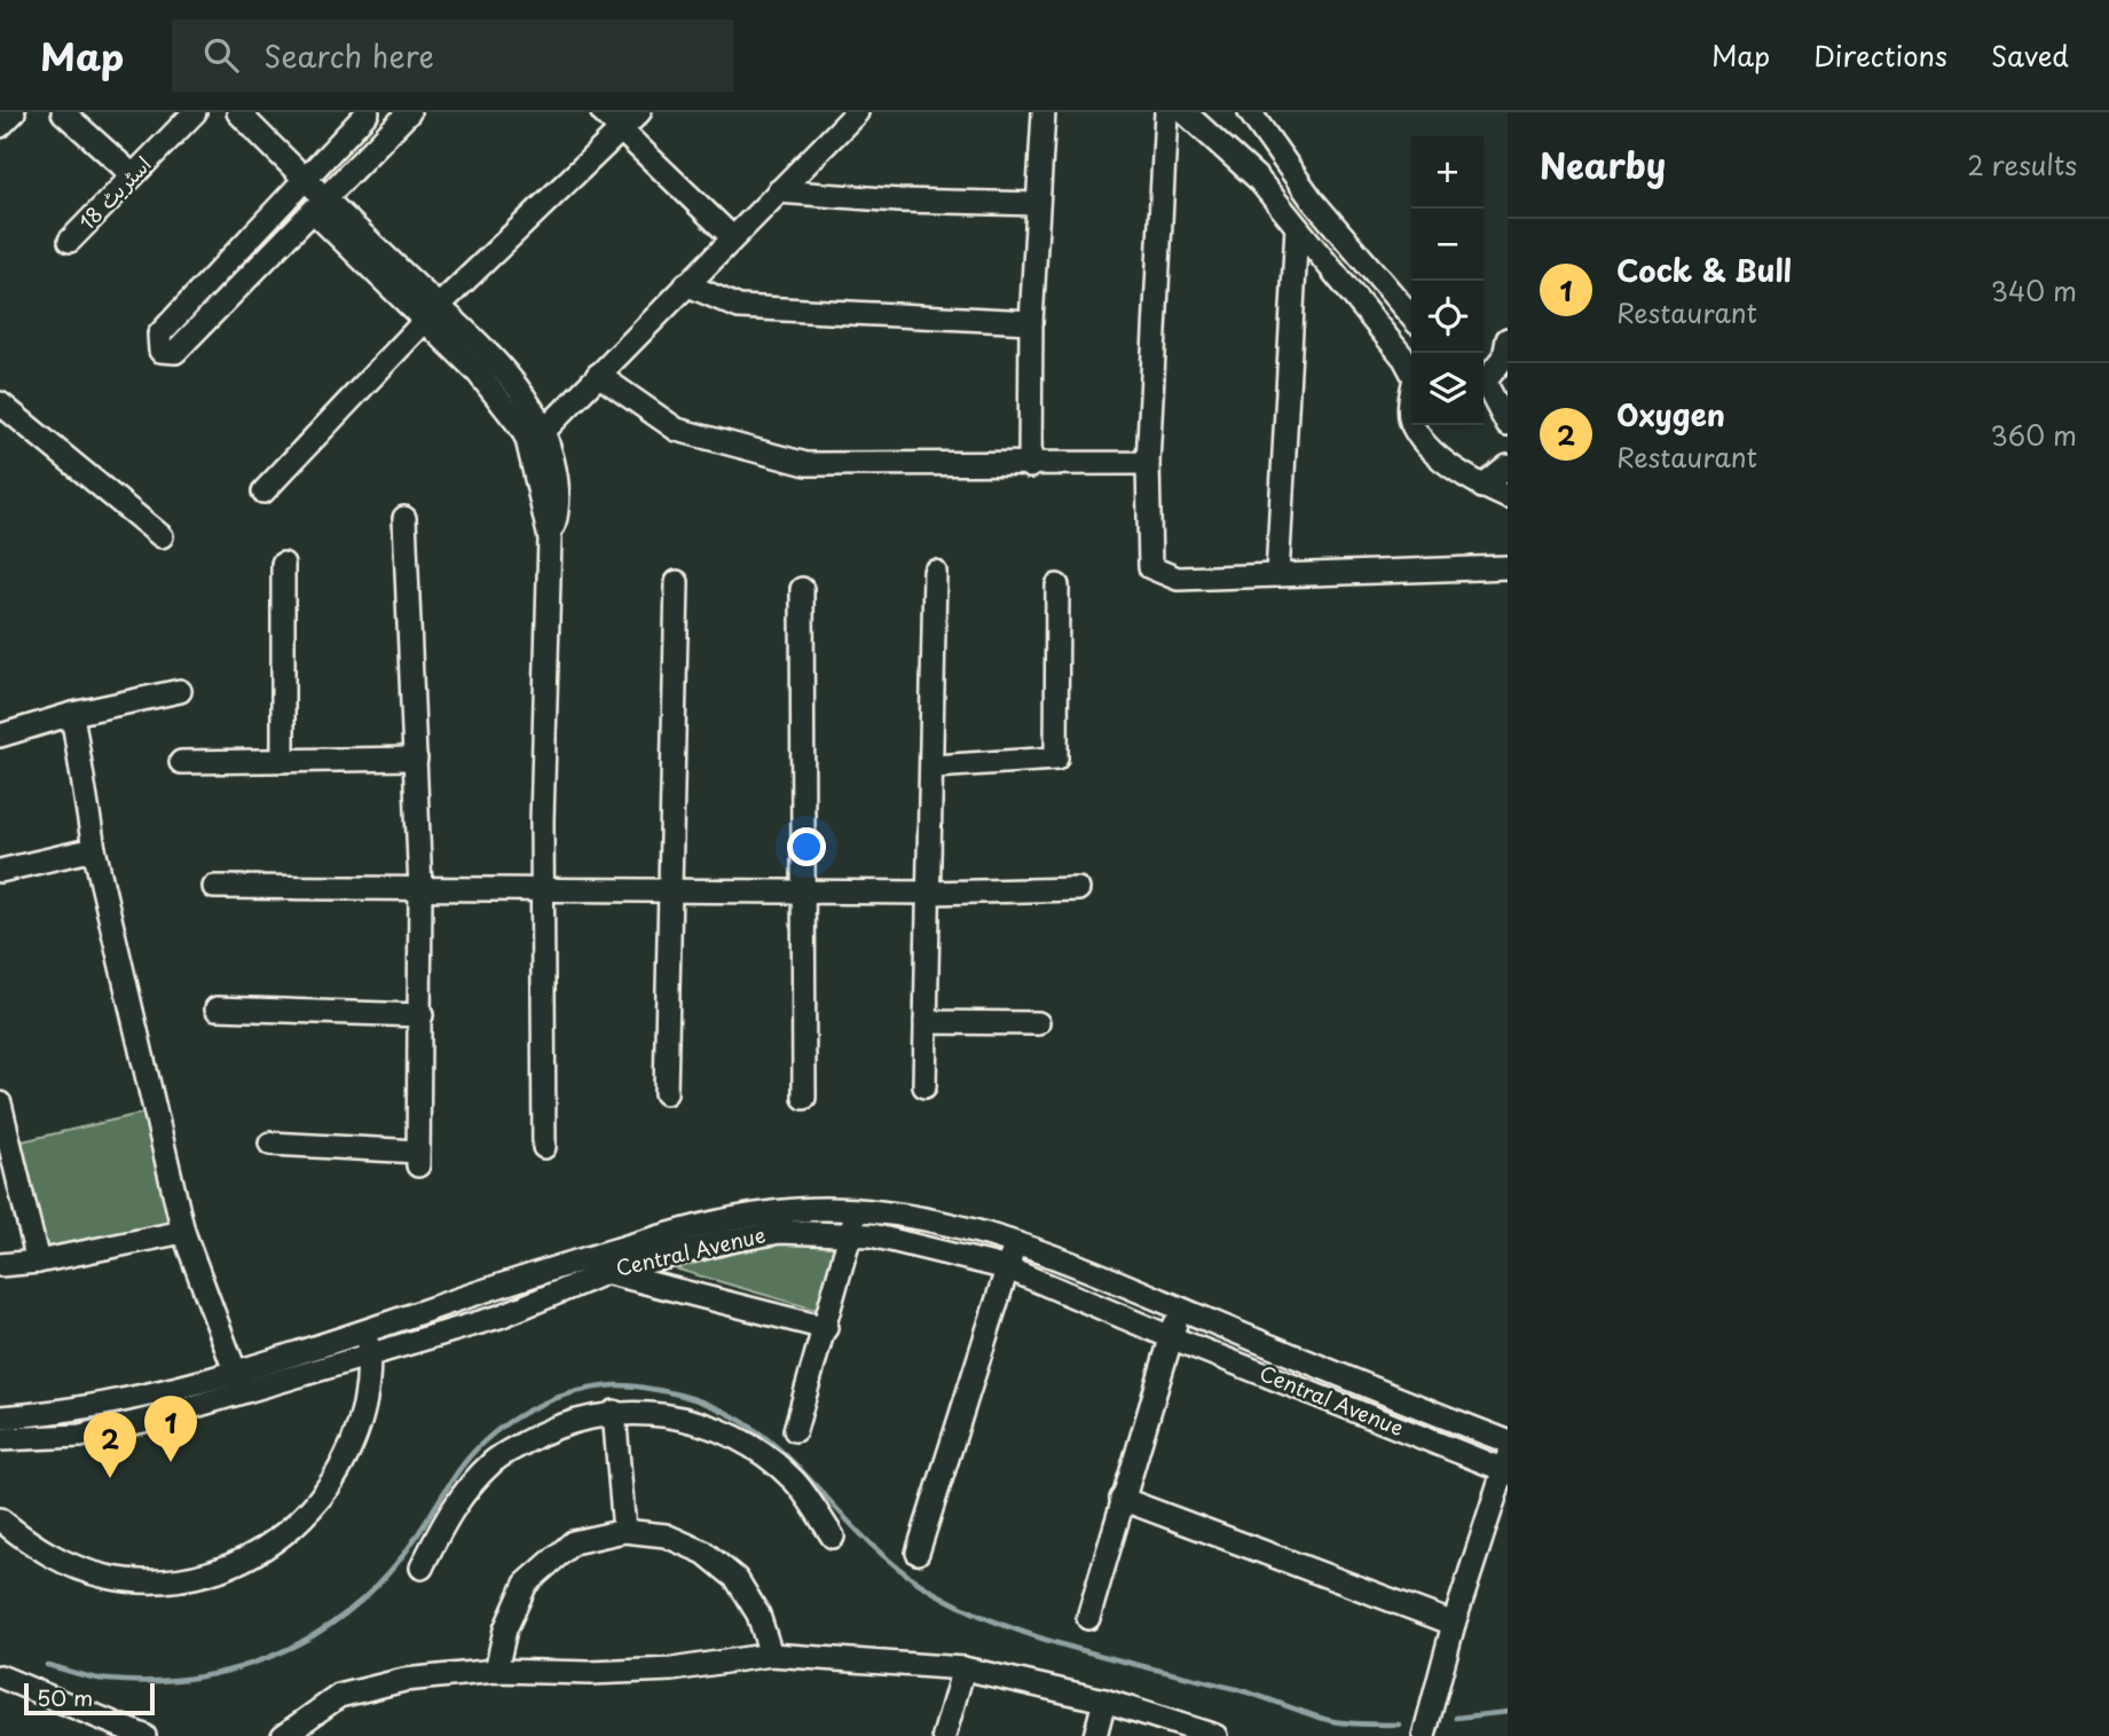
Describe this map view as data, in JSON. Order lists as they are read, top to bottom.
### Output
{
  "streets": {
    "street": ["اسٹریٹ 18", "Central Avenue"]
  },
  "scale_bar": "50 m",
  "page": {
    "header": "Map",
    "search": "Search here",
    "nav": ["Map", "Directions", "Saved"],
    "heading": ["Nearby", "2 results"],
    "map_buttons": ["+", "−"],
    "list": [
      {
        "mark": "1",
        "name": "Cock & Bull",
        "note": "Restaurant",
        "value": "340 m"
      },
      {
        "mark": "2",
        "name": "Oxygen",
        "note": "Restaurant",
        "value": "360 m"
      }
    ],
    "pins": ["1", "2"],
    "scale": "50 m"
  }
}
